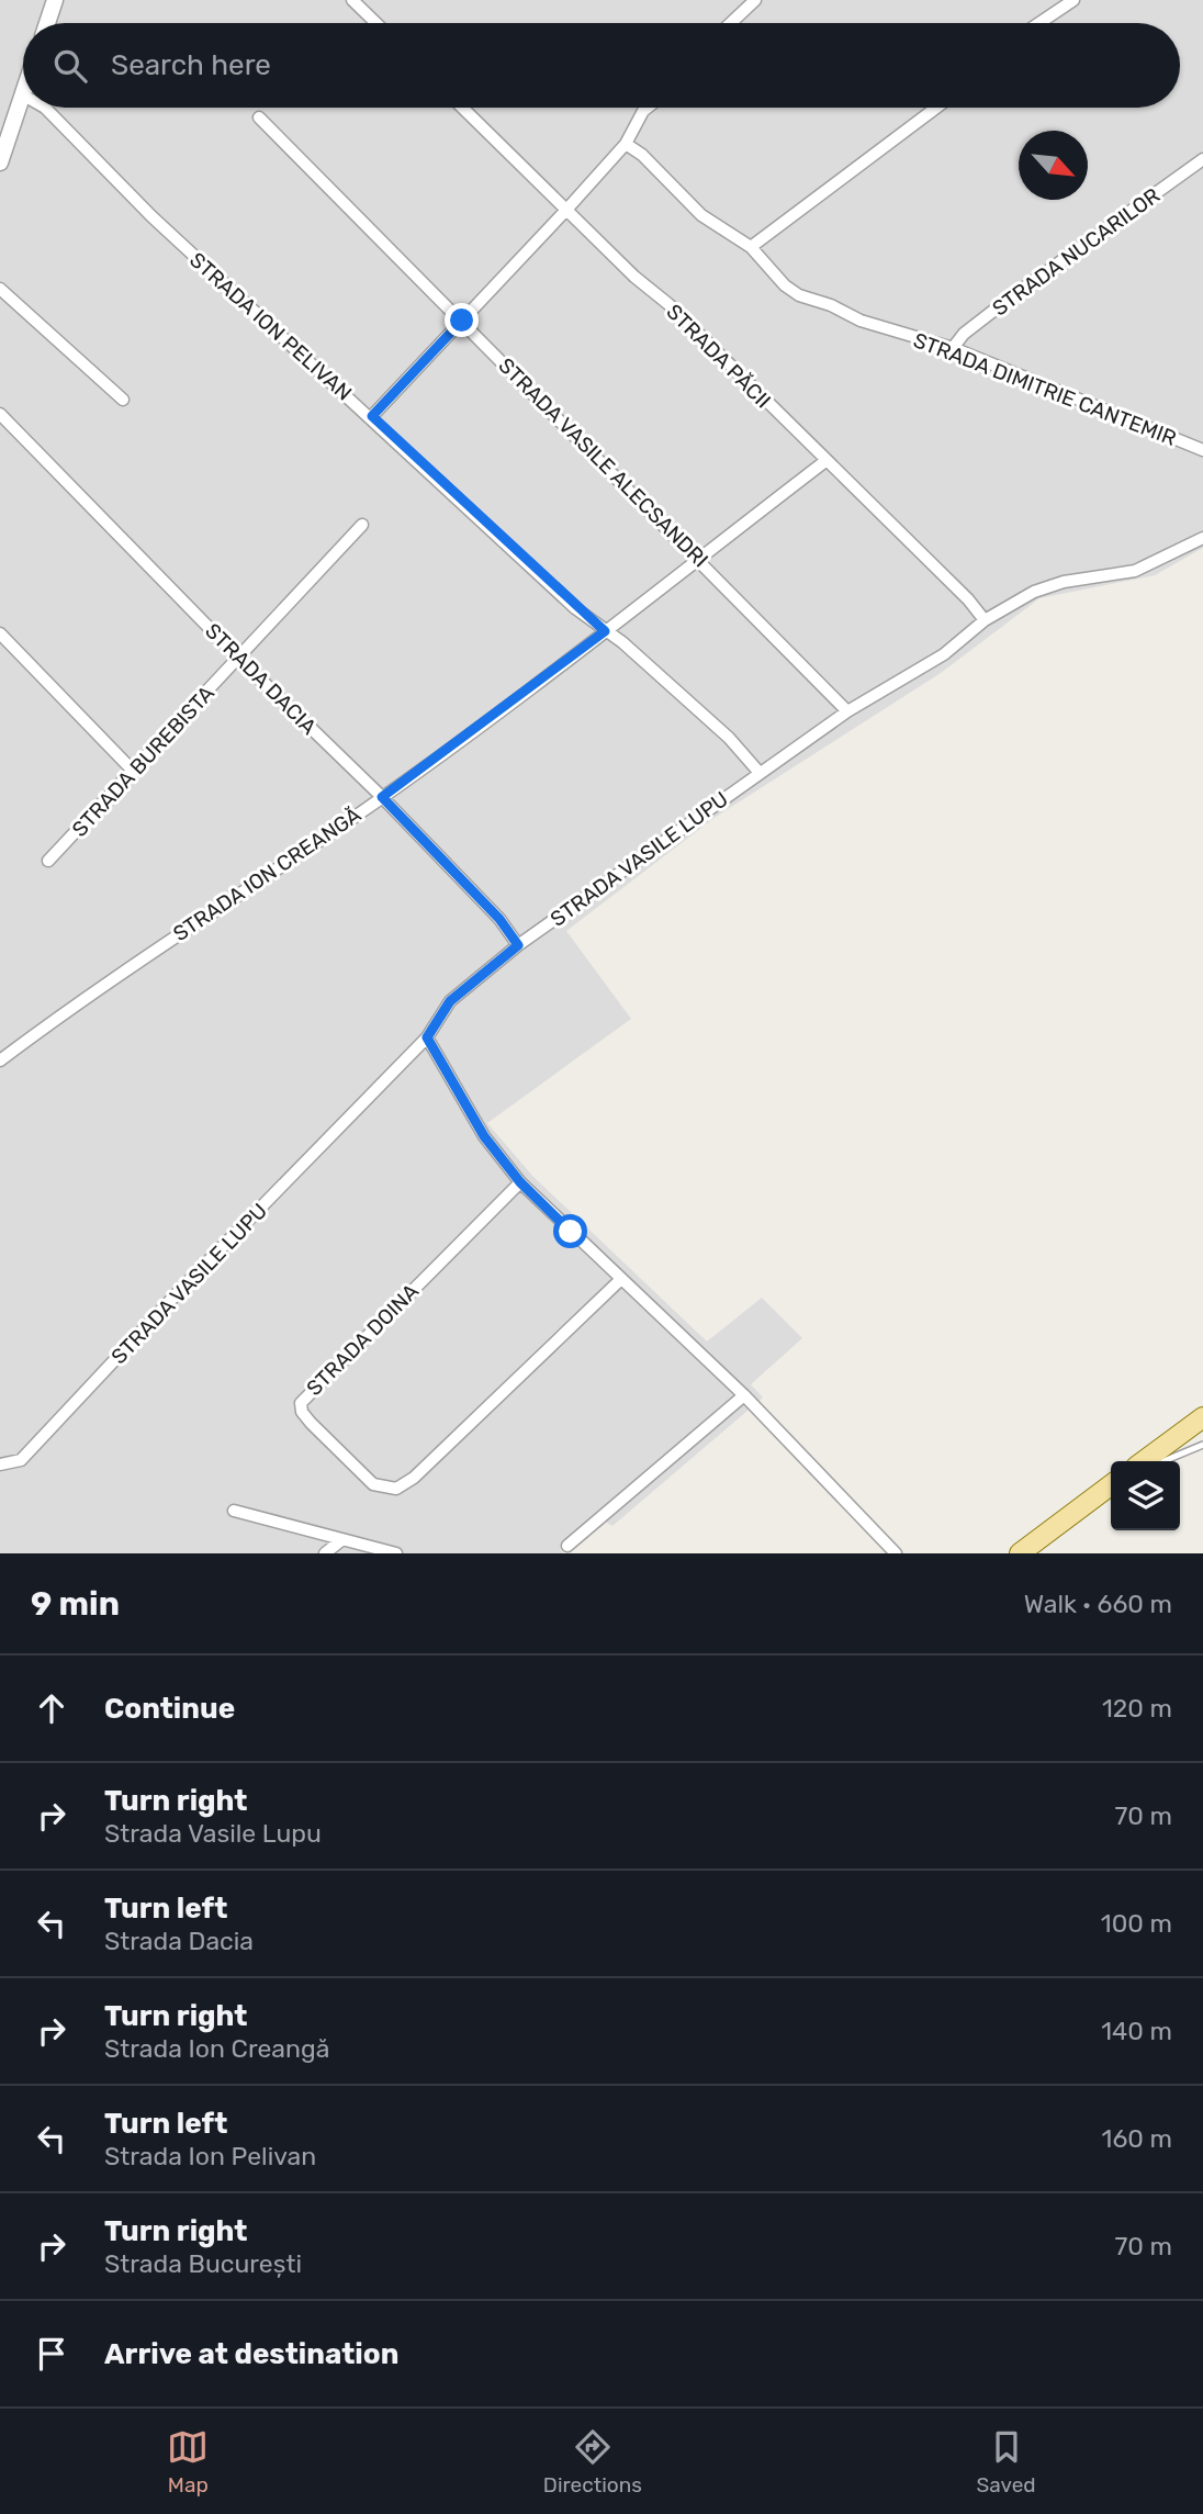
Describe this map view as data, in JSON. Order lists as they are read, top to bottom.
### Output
{
  "streets": {
    "street": [
      "STRADA NUCARILOR",
      "STRADA ION PELIVAN",
      "STRADA PĂCII",
      "STRADA DIMITRIE CANTEMIR",
      "STRADA VASILE ALECSANDRI",
      "STRADA DACIA",
      "STRADA BUREBISTA",
      "STRADA VASILE LUPU",
      "STRADA ION CREANGĂ",
      "STRADA DOINA"
    ]
  },
  "crossings": [
    ["STRADA NUCARILOR", "STRADA DIMITRIE CANTEMIR"],
    ["STRADA ION PELIVAN", "STRADA VASILE LUPU"],
    ["STRADA ION PELIVAN", "STRADA ION CREANGĂ"],
    ["STRADA PĂCII", "STRADA VASILE LUPU"],
    ["STRADA PĂCII", "STRADA ION CREANGĂ"],
    ["STRADA VASILE ALECSANDRI", "STRADA VASILE LUPU"],
    ["STRADA VASILE ALECSANDRI", "STRADA ION CREANGĂ"],
    ["STRADA DACIA", "STRADA BUREBISTA"],
    ["STRADA DACIA", "STRADA VASILE LUPU"],
    ["STRADA DACIA", "STRADA ION CREANGĂ"]
  ],
  "north": "bottom right",
  "page": {
    "search": "Search here",
    "heading": ["9 min", "Walk · 660 m"],
    "list": [
      ["Continue", "120 m"],
      ["Turn right", "Strada Vasile Lupu", "70 m"],
      ["Turn left", "Strada Dacia", "100 m"],
      ["Turn right", "Strada Ion Creangă", "140 m"],
      ["Turn left", "Strada Ion Pelivan", "160 m"],
      ["Turn right", "Strada București", "70 m"],
      "Arrive at destination"
    ],
    "nav": ["Map", "Directions", "Saved"]
  }
}
